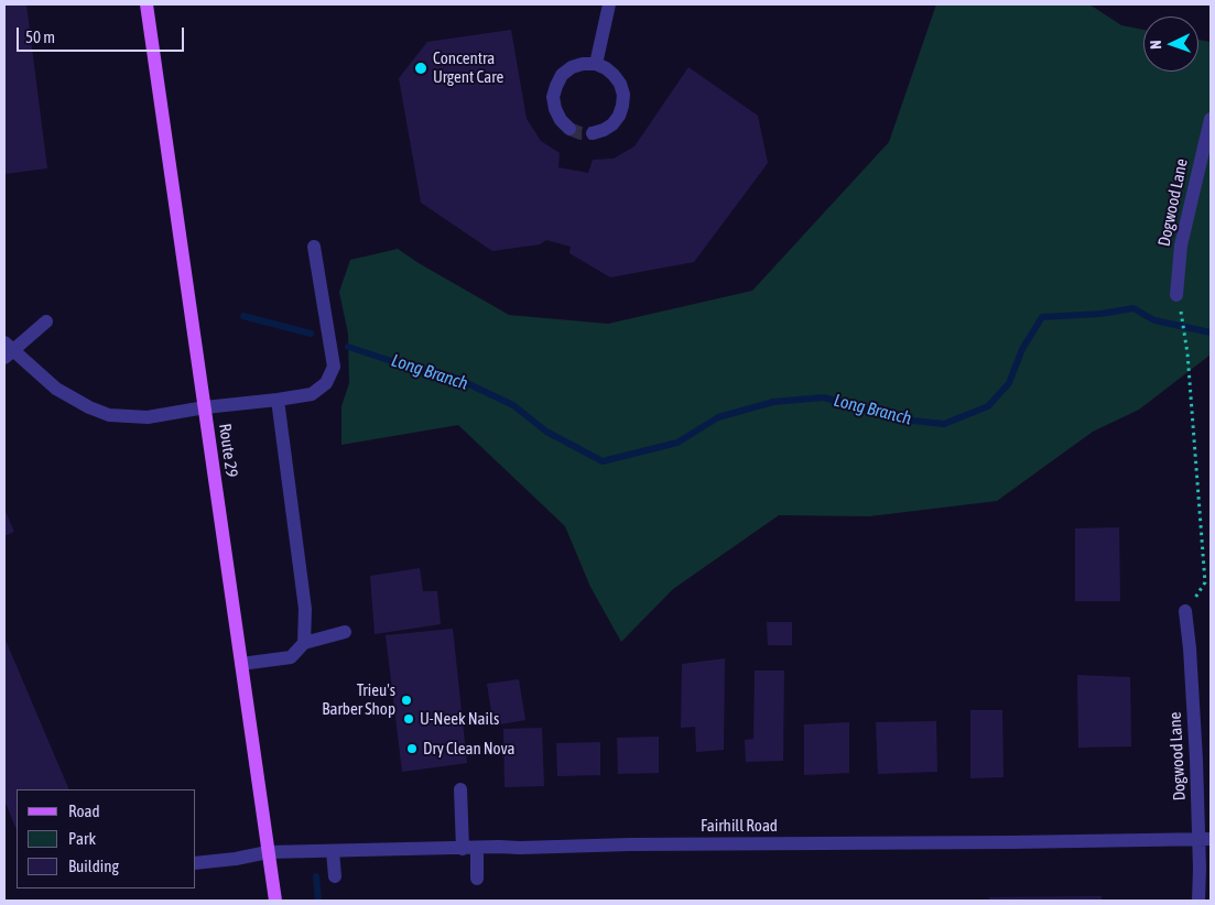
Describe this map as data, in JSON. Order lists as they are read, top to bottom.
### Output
{
  "streets": {
    "main road": ["Route 29"],
    "street": ["Dogwood Lane", "Fairhill Road"]
  },
  "crossings": [
    ["Dogwood Lane", "Fairhill Road"],
    ["Route 29", "Fairhill Road"]
  ],
  "water": ["Long Branch"],
  "places": [
    "Concentra Urgent Care",
    "Trieu's Barber Shop",
    "U-Neek Nails",
    "Dry Clean Nova"
  ],
  "legend": ["Road", "Park", "Building"],
  "scale_bar": "50 m",
  "north": "left"
}
